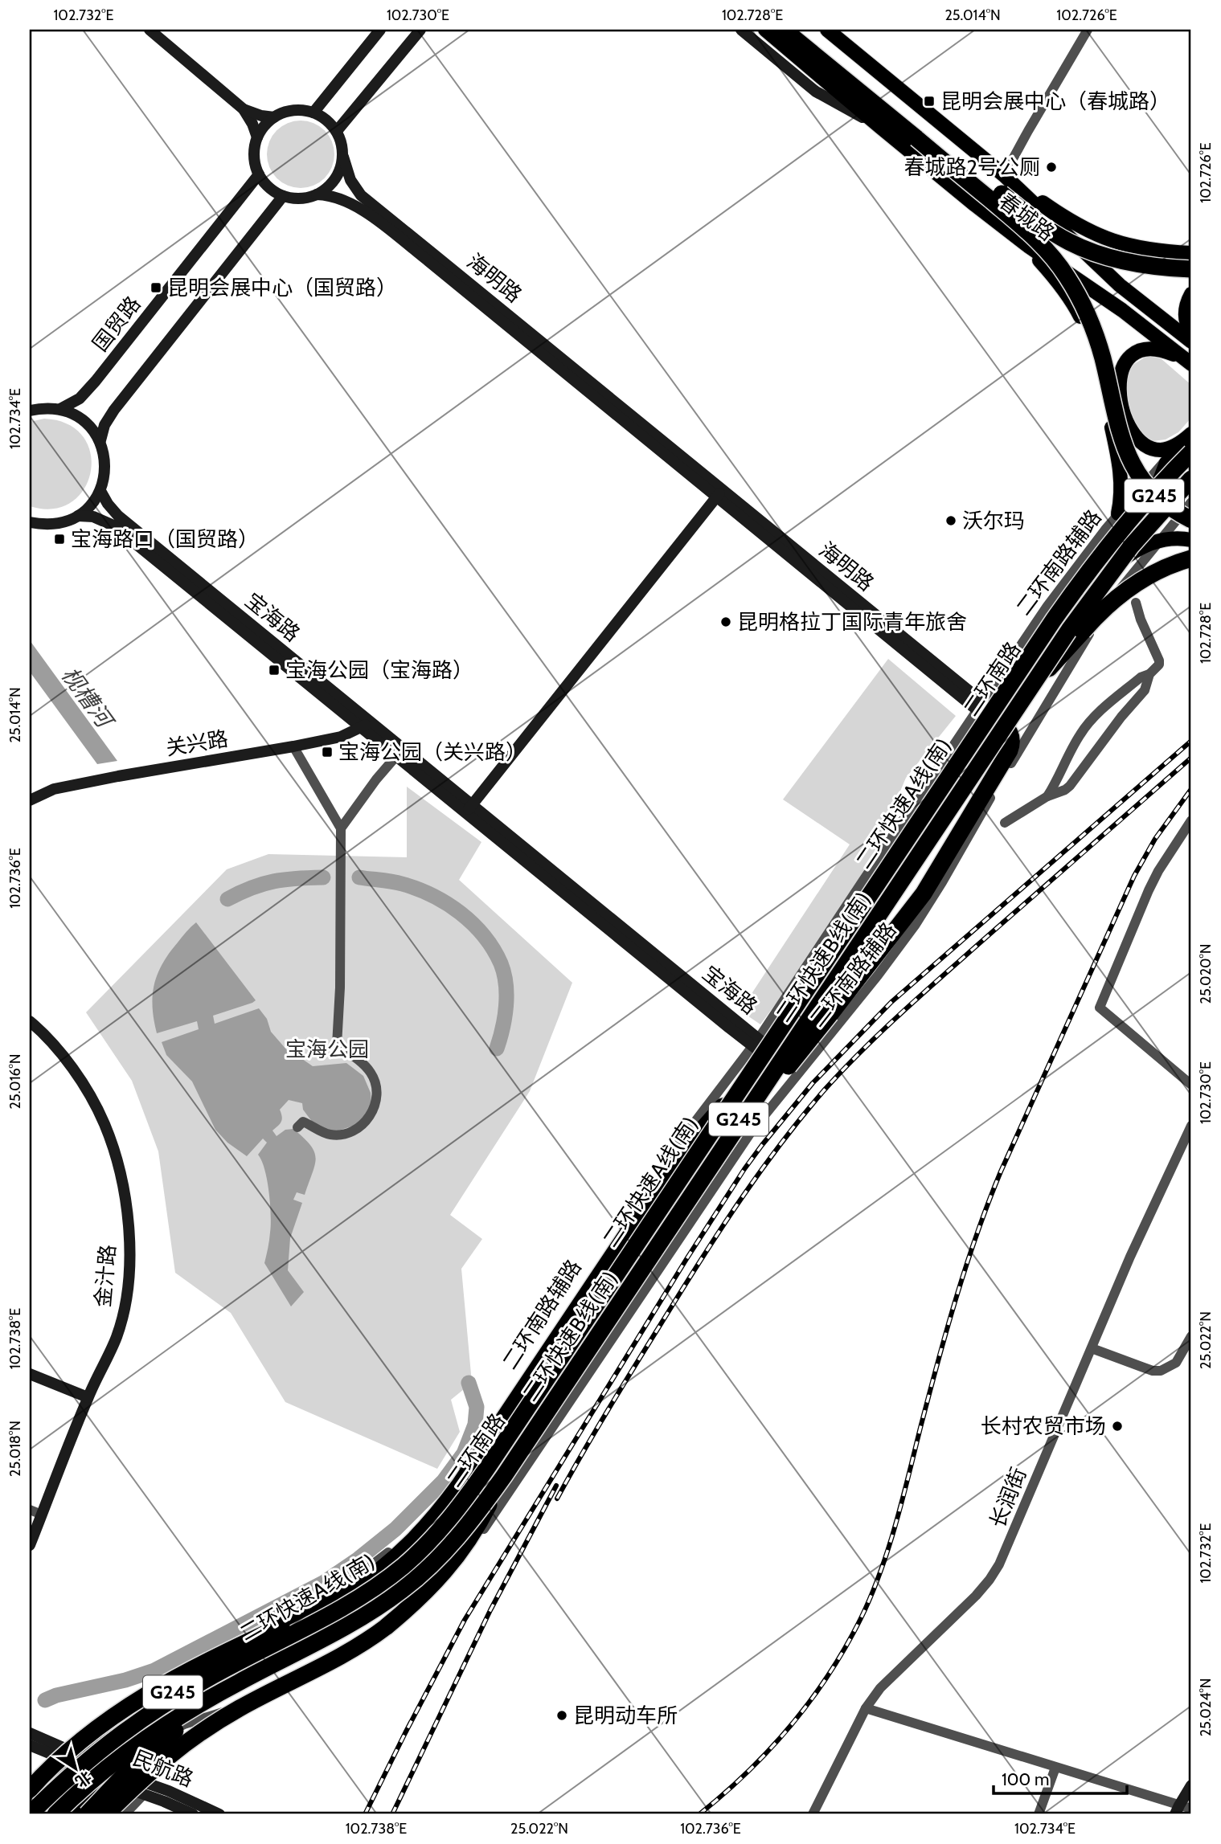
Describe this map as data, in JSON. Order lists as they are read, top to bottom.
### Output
{
  "streets": {
    "highway": ["二环快速A线(南)", "二环快速B线(南)"],
    "main road": [
      "春城路",
      "海明路",
      "国贸路",
      "G245",
      "宝海路",
      "二环南路",
      "关兴路",
      "金汁路",
      "民航路"
    ],
    "street": ["二环南路辅路", "长润街"]
  },
  "crossings": [
    ["海明路", "国贸路"],
    ["海明路", "二环南路辅路"],
    ["海明路", "二环南路"],
    ["海明路", "二环快速B线(南)"],
    ["二环南路辅路", "宝海路"],
    ["二环南路辅路", "二环南路"],
    ["二环南路辅路", "民航路"],
    ["宝海路", "二环南路"],
    ["宝海路", "关兴路"],
    ["二环南路", "二环快速A线(南)"],
    ["二环南路", "二环快速B线(南)"],
    ["二环南路", "民航路"]
  ],
  "water": ["枧槽河"],
  "parks": ["宝海公园"],
  "places": {
    "transit": [
      "昆明会展中心（春城路）",
      "昆明会展中心（国贸路）",
      "宝海路口（国贸路）",
      "宝海公园（宝海路）",
      "宝海公园（关兴路）"
    ],
    "other": [
      "春城路2号公厕",
      "沃尔玛",
      "昆明格拉丁国际青年旅舍",
      "长村农贸市场",
      "昆明动车所"
    ]
  },
  "scale_bar": "100 m",
  "north": "bottom right",
  "coordinates": [
    "102.732°E",
    "102.730°E",
    "102.728°E",
    "25.014°N",
    "102.726°E",
    "102.734°E",
    "102.736°E",
    "25.020°N",
    "25.016°N",
    "102.738°E",
    "25.022°N",
    "25.018°N",
    "25.024°N"
  ]
}
